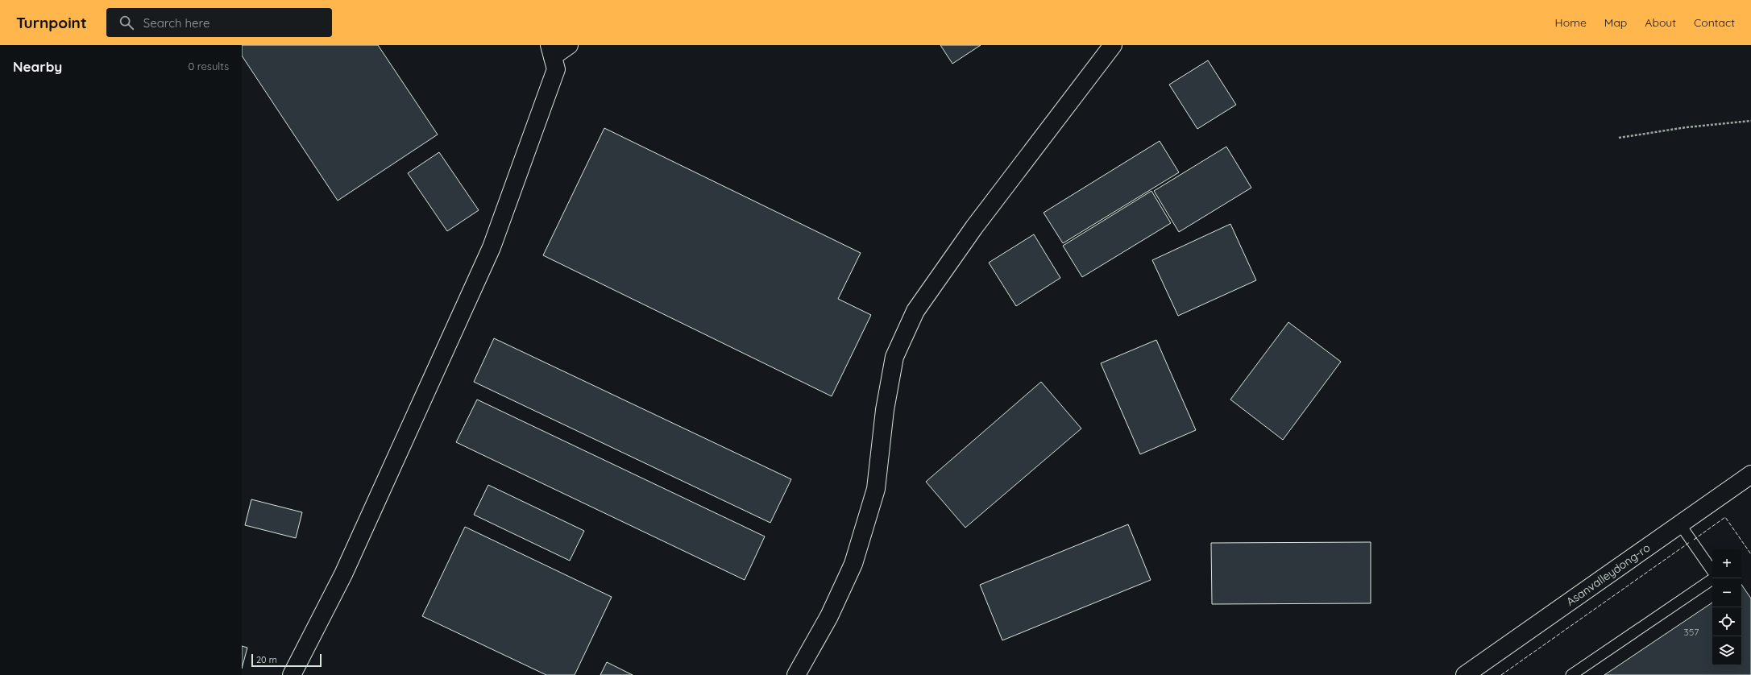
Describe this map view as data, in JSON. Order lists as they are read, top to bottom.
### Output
{
  "streets": {
    "street": ["Asanvalleydong-ro"]
  },
  "house_numbers": ["357"],
  "scale_bar": "20 m",
  "page": {
    "header": "Turnpoint",
    "search": "Search here",
    "nav": [
      "Home",
      "Map",
      "About",
      "Contact"
    ],
    "heading": ["Nearby", "0 results"],
    "map_buttons": ["+", "−"],
    "scale": "20 m"
  }
}
